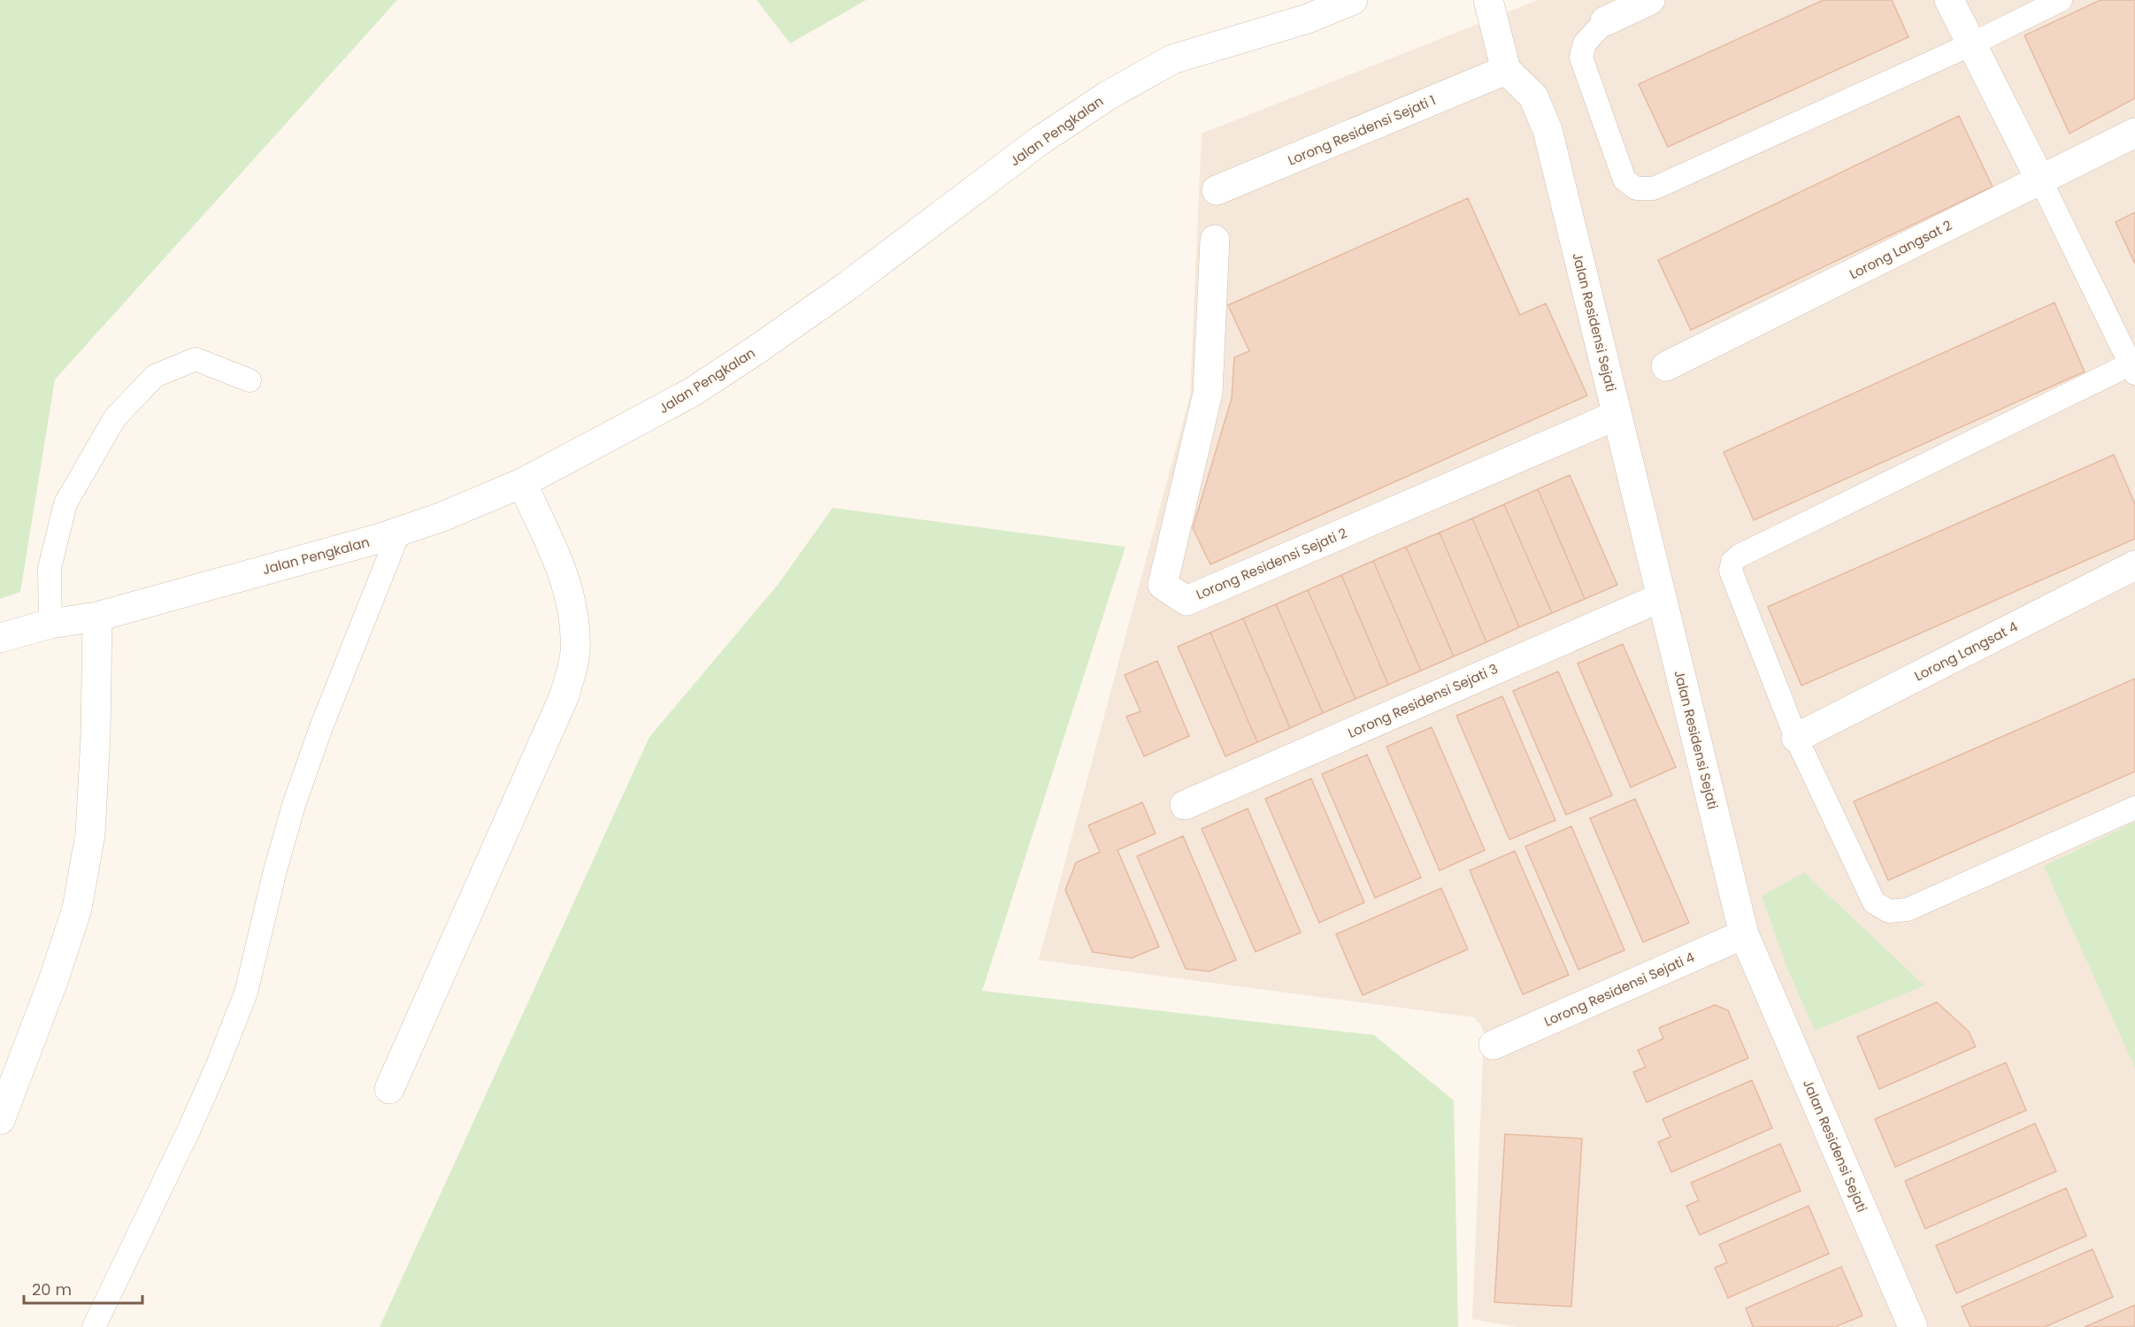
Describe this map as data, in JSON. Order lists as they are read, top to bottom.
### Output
{
  "streets": {
    "street": [
      "Lorong Residensi Sejati 1",
      "Jalan Pengkalan",
      "Lorong Langsat 2",
      "Jalan Residensi Sejati",
      "Lorong Residensi Sejati 2",
      "Lorong Langsat 4",
      "Lorong Residensi Sejati 3",
      "Lorong Residensi Sejati 4"
    ]
  },
  "crossings": [
    ["Lorong Residensi Sejati 1", "Jalan Residensi Sejati"],
    ["Jalan Residensi Sejati", "Lorong Residensi Sejati 2"],
    ["Jalan Residensi Sejati", "Lorong Residensi Sejati 3"],
    ["Jalan Residensi Sejati", "Lorong Residensi Sejati 4"]
  ],
  "scale_bar": "20 m"
}
